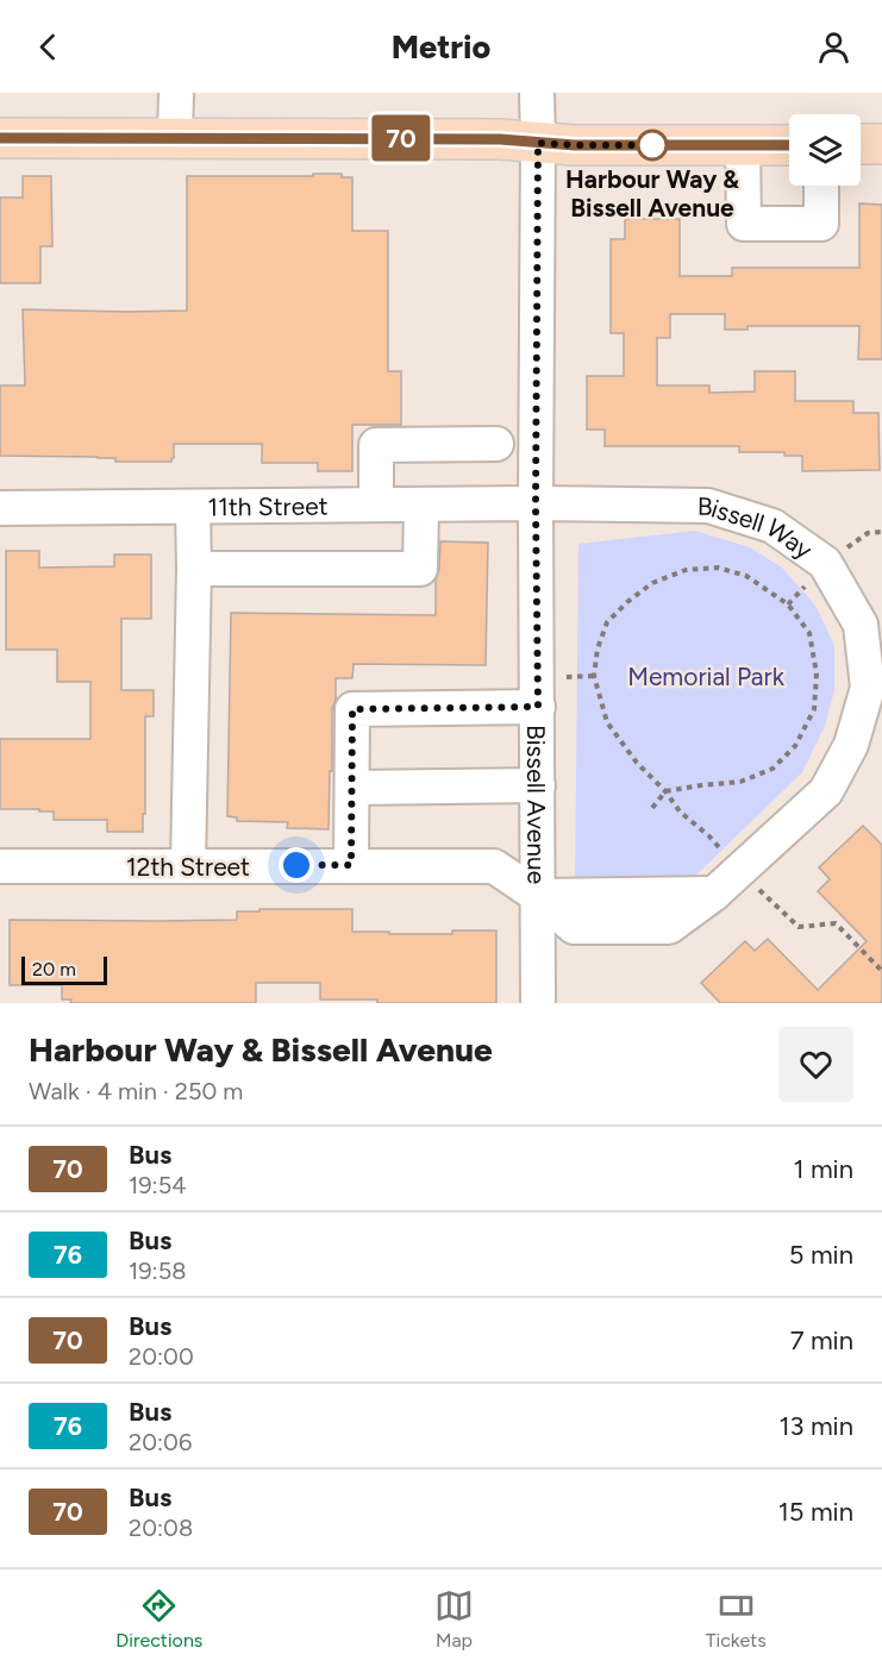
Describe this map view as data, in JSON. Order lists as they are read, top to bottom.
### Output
{
  "streets": {
    "street": [
      "11th Street",
      "Bissell Way",
      "Bissell Avenue",
      "12th Street"
    ]
  },
  "crossings": [
    ["11th Street", "Bissell Way"],
    ["11th Street", "Bissell Avenue"],
    ["Bissell Way", "Bissell Avenue"],
    ["Bissell Way", "12th Street"],
    ["Bissell Avenue", "12th Street"]
  ],
  "parks": ["Memorial Park"],
  "places": ["Harbour Way & Bissell Avenue"],
  "lines": ["bus line 70"],
  "scale_bar": "20 m",
  "page": {
    "header": "Metrio",
    "on_map": "70",
    "scale": "20 m",
    "heading": ["Harbour Way & Bissell Avenue", "Walk · 4 min · 250 m"],
    "list": [
      {
        "mark": "70",
        "name": "Bus",
        "note": "19:54",
        "value": "1 min"
      },
      {
        "mark": "76",
        "name": "Bus",
        "note": "19:58",
        "value": "5 min"
      },
      {
        "mark": "70",
        "name": "Bus",
        "note": "20:00",
        "value": "7 min"
      },
      {
        "mark": "76",
        "name": "Bus",
        "note": "20:06",
        "value": "13 min"
      },
      {
        "mark": "70",
        "name": "Bus",
        "note": "20:08",
        "value": "15 min"
      }
    ],
    "tabs": ["Directions", "Map", "Tickets"]
  }
}
